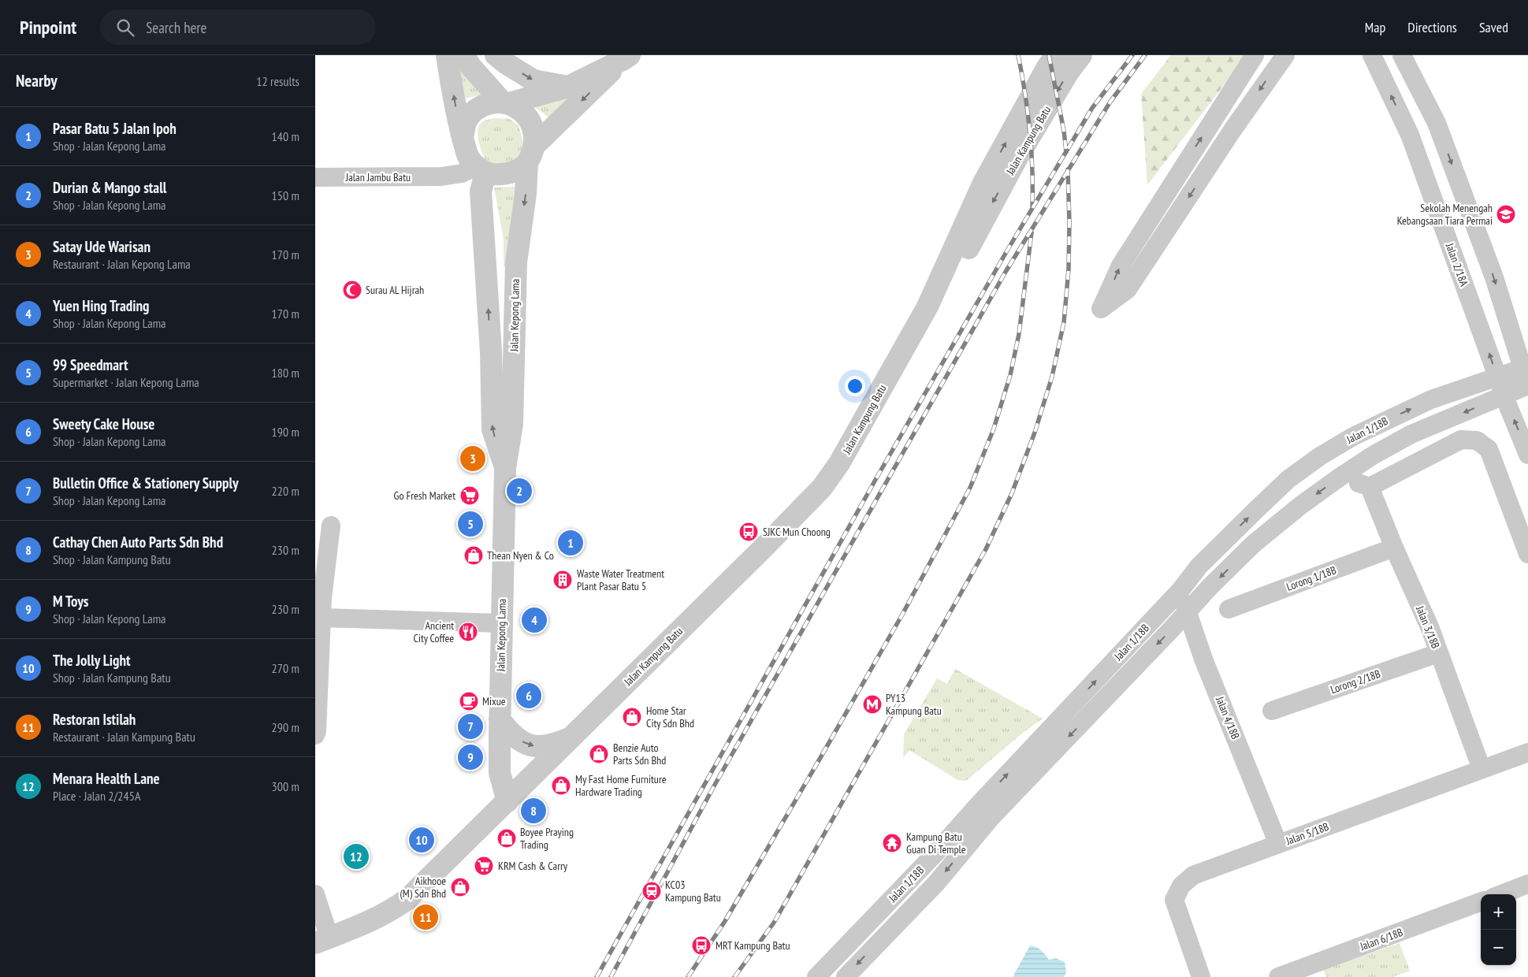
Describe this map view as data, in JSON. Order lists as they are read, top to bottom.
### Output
{
  "streets": {
    "street": [
      "Jalan Kampung Batu",
      "Jalan Jambu Batu",
      "Jalan 2/18A",
      "Jalan Kepong Lama",
      "Jalan 1/18B",
      "Lorong 1/18B",
      "Jalan 3/18B",
      "Lorong 2/18B",
      "Jalan 4/18B",
      "Jalan 5/18B",
      "Jalan 6/18B"
    ]
  },
  "crossings": [
    ["Jalan Kampung Batu", "Jalan Kepong Lama"],
    ["Jalan Jambu Batu", "Jalan Kepong Lama"],
    ["Jalan 2/18A", "Jalan 1/18B"],
    ["Jalan 1/18B", "Jalan 4/18B"],
    ["Lorong 1/18B", "Jalan 3/18B"],
    ["Jalan 3/18B", "Lorong 2/18B"],
    ["Jalan 3/18B", "Jalan 5/18B"],
    ["Jalan 4/18B", "Jalan 5/18B"]
  ],
  "places": {
    "school or university": ["Sekolah Menengah Kebangsaan Tiara Permai"],
    "mosque": ["Surau AL Hijrah"],
    "supermarket": ["Go Fresh Market", "KRM Cash & Carry"],
    "bus stop": ["SJKC Mun Choong", "MRT Kampung Batu"],
    "shop": [
      "Thean Nyen & Co",
      "Home Star City Sdn Bhd",
      "Benzie Auto Parts Sdn Bhd",
      "My Fast Home Furniture Hardware Trading",
      "Boyee Praying Trading",
      "Aikhooe (M) Sdn Bhd"
    ],
    "building": ["Waste Water Treatment Plant Pasar Batu 5"],
    "restaurant": ["Ancient City Coffee"],
    "cafe": ["Mixue"],
    "metro station": ["PY13 Kampung Batu"],
    "temple": ["Kampung Batu Guan Di Temple"],
    "station": ["KC03 Kampung Batu"]
  },
  "page": {
    "header": "Pinpoint",
    "search": "Search here",
    "nav": ["Map", "Directions", "Saved"],
    "heading": ["Nearby", "12 results"],
    "list": [
      {
        "mark": "1",
        "name": "Pasar Batu 5 Jalan Ipoh",
        "note": "Shop · Jalan Kepong Lama",
        "value": "140 m"
      },
      {
        "mark": "2",
        "name": "Durian & Mango stall",
        "note": "Shop · Jalan Kepong Lama",
        "value": "150 m"
      },
      {
        "mark": "3",
        "name": "Satay Ude Warisan",
        "note": "Restaurant · Jalan Kepong Lama",
        "value": "170 m"
      },
      {
        "mark": "4",
        "name": "Yuen Hing Trading",
        "note": "Shop · Jalan Kepong Lama",
        "value": "170 m"
      },
      {
        "mark": "5",
        "name": "99 Speedmart",
        "note": "Supermarket · Jalan Kepong Lama",
        "value": "180 m"
      },
      {
        "mark": "6",
        "name": "Sweety Cake House",
        "note": "Shop · Jalan Kepong Lama",
        "value": "190 m"
      },
      {
        "mark": "7",
        "name": "Bulletin Office & Stationery Supply",
        "note": "Shop · Jalan Kepong Lama",
        "value": "220 m"
      },
      {
        "mark": "8",
        "name": "Cathay Chen Auto Parts Sdn Bhd",
        "note": "Shop · Jalan Kampung Batu",
        "value": "230 m"
      },
      {
        "mark": "9",
        "name": "M Toys",
        "note": "Shop · Jalan Kepong Lama",
        "value": "230 m"
      },
      {
        "mark": "10",
        "name": "The Jolly Light",
        "note": "Shop · Jalan Kampung Batu",
        "value": "270 m"
      },
      {
        "mark": "11",
        "name": "Restoran Istilah",
        "note": "Restaurant · Jalan Kampung Batu",
        "value": "290 m"
      },
      {
        "mark": "12",
        "name": "Menara Health Lane",
        "note": "Place · Jalan 2/245A",
        "value": "300 m"
      }
    ],
    "pins": [
      "3",
      "2",
      "5",
      "1",
      "4",
      "6",
      "7",
      "9",
      "8",
      "10",
      "12",
      "11"
    ],
    "map_buttons": ["+", "−"]
  }
}
